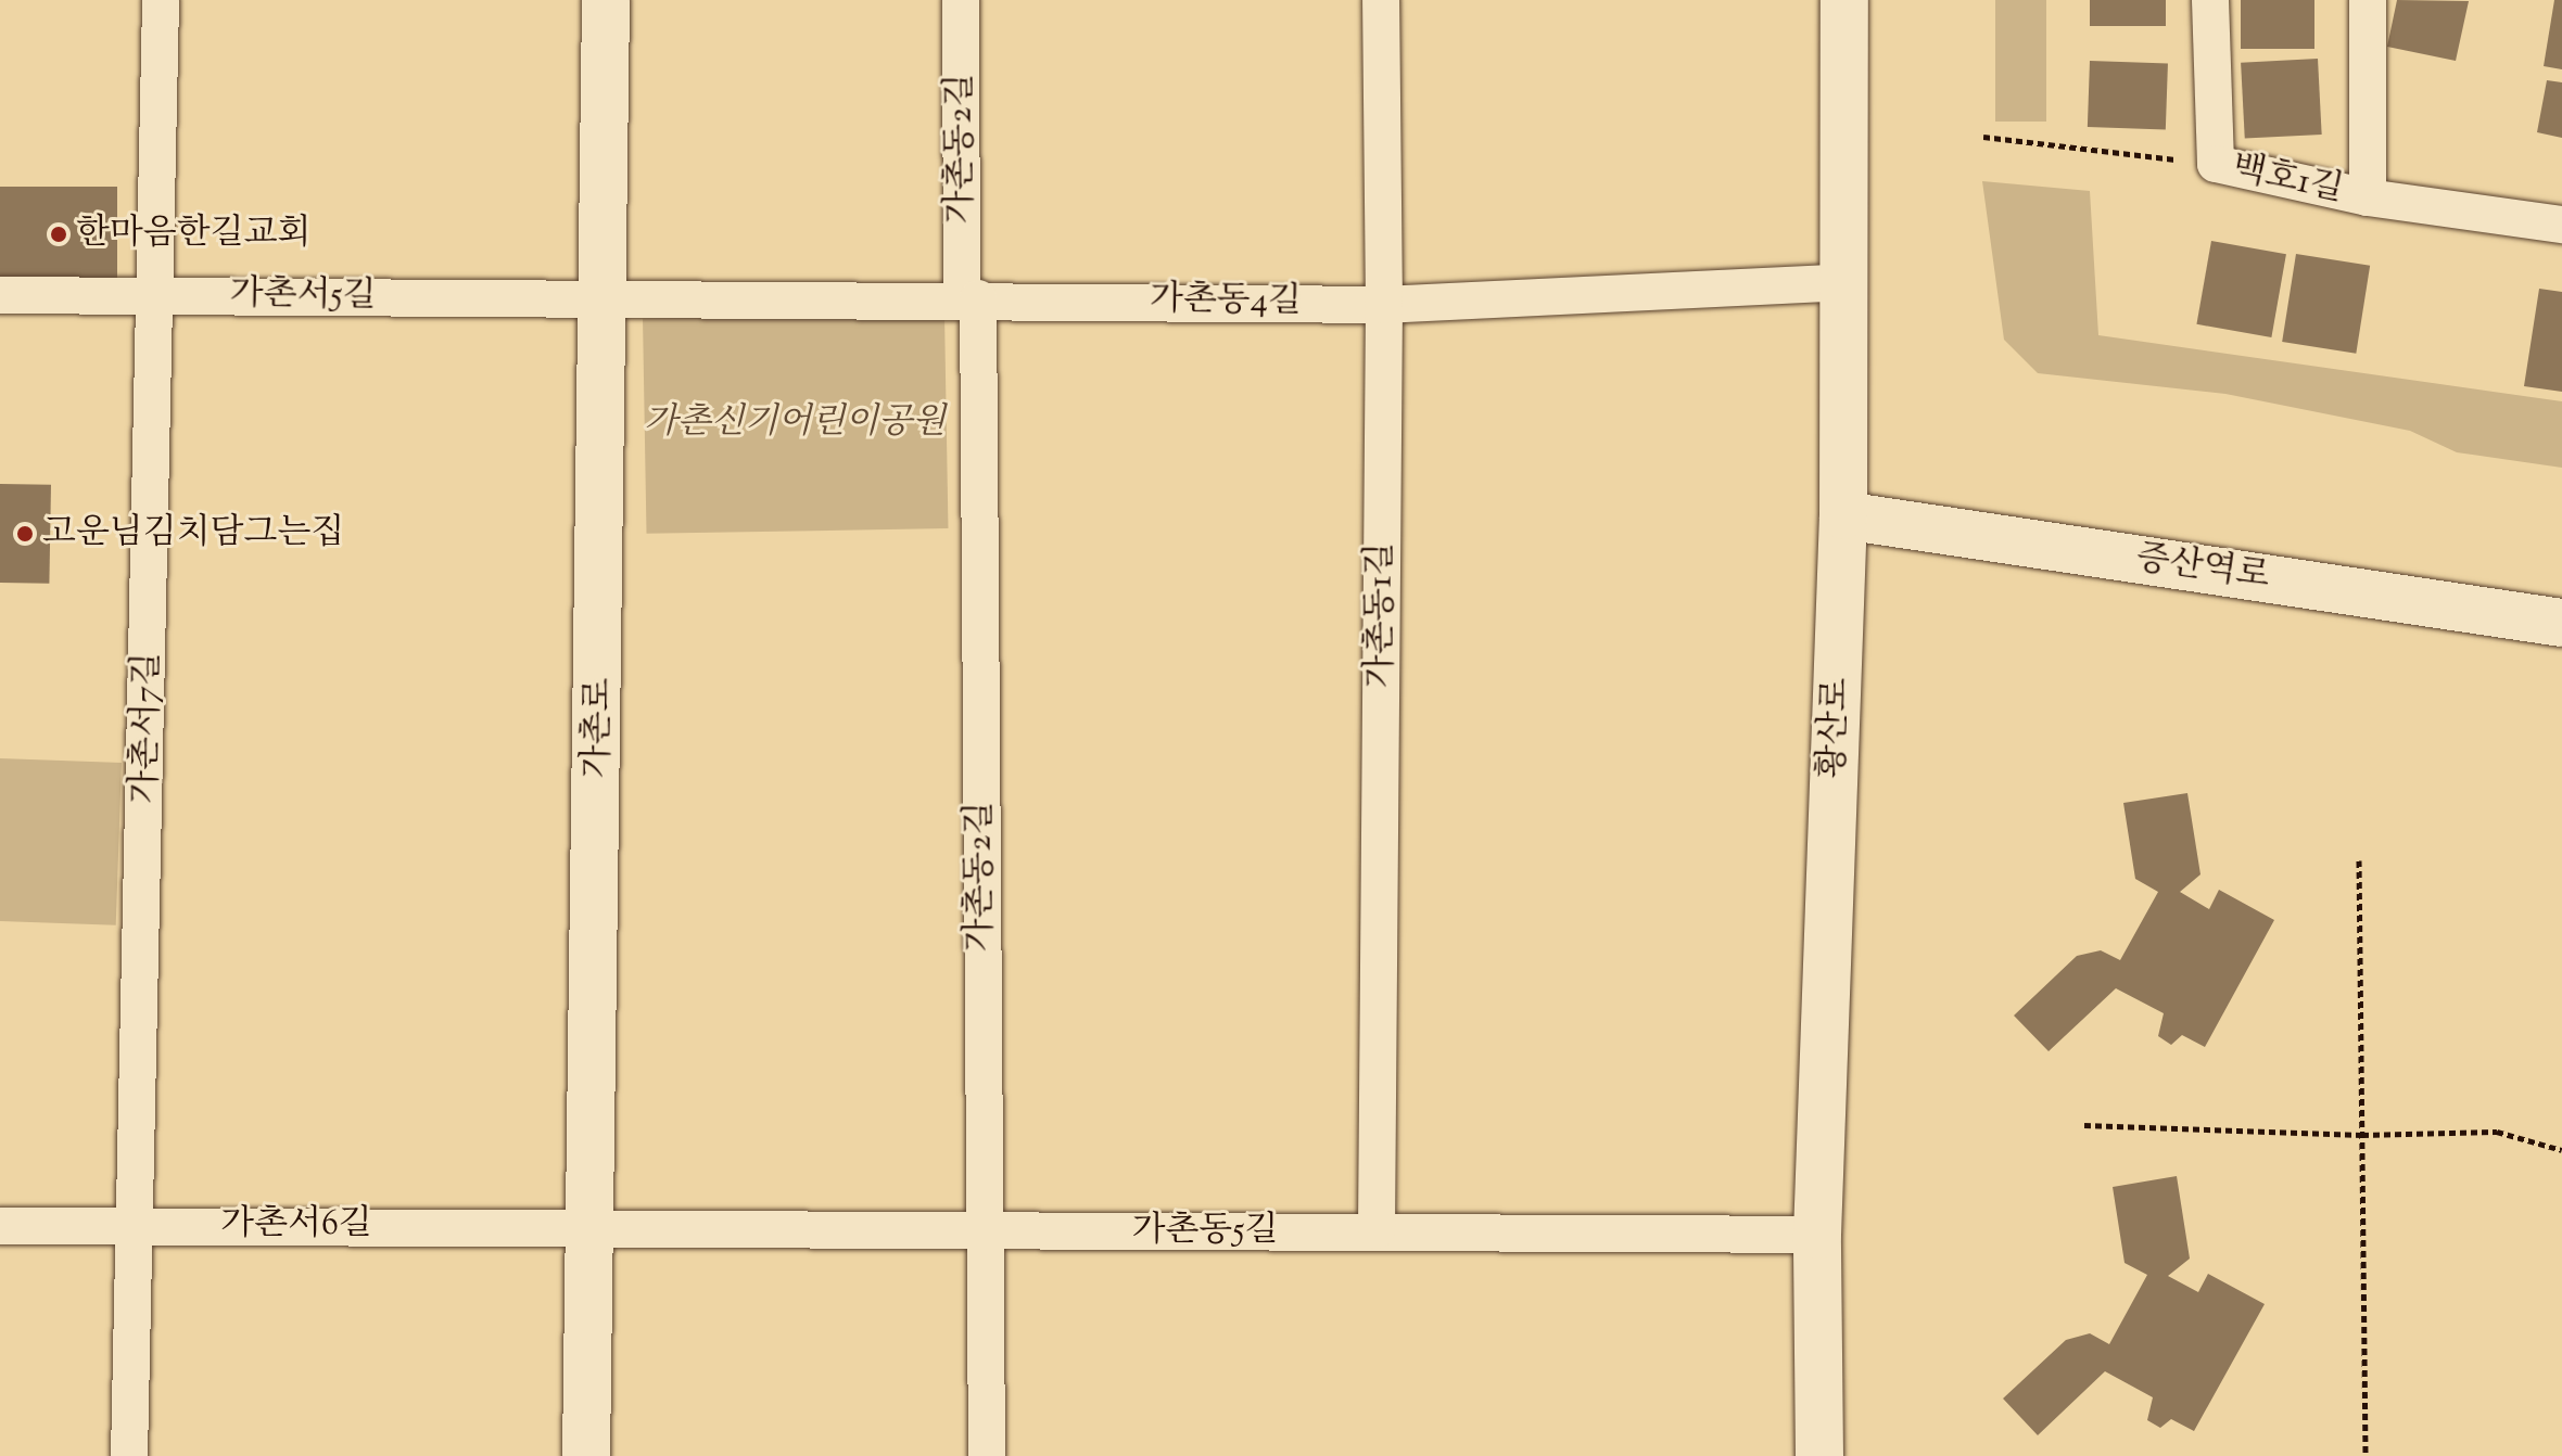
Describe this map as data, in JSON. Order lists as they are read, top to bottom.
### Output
{
  "streets": {
    "main road": ["증산역로", "가촌로", "황산로"],
    "street": [
      "가촌동2길",
      "백호1길",
      "가촌서5길",
      "가촌동4길",
      "가촌동1길",
      "가촌서7길",
      "가촌서6길",
      "가촌동5길"
    ]
  },
  "crossings": [
    ["가촌동2길", "가촌동4길"],
    ["가촌동2길", "가촌동5길"],
    ["가촌서5길", "가촌동4길"],
    ["가촌서5길", "가촌서7길"],
    ["가촌서5길", "가촌로"],
    ["가촌동4길", "가촌동1길"],
    ["가촌동4길", "가촌로"],
    ["가촌동4길", "황산로"],
    ["증산역로", "황산로"],
    ["가촌동1길", "가촌동5길"],
    ["가촌서7길", "가촌서6길"],
    ["가촌로", "가촌서6길"],
    ["가촌로", "가촌동5길"],
    ["황산로", "가촌동5길"],
    ["가촌서6길", "가촌동5길"]
  ],
  "parks": ["가촌신기어린이공원"],
  "places": ["한마음한길교회", "고운님김치담그는집"]
}
